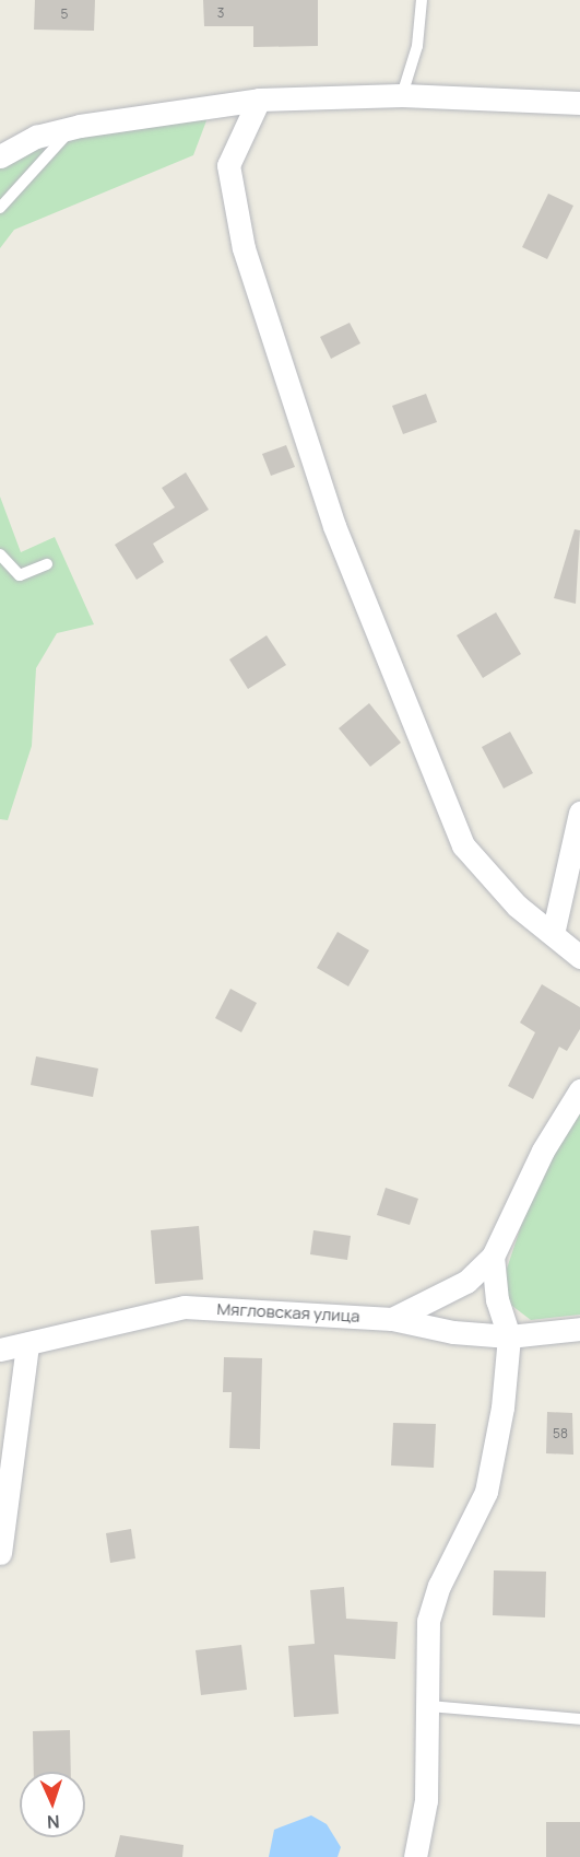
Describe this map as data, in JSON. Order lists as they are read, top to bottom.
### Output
{
  "streets": {
    "street": ["Мягловская улица"]
  },
  "house_numbers": ["3", "5", "58"],
  "north": "bottom"
}
